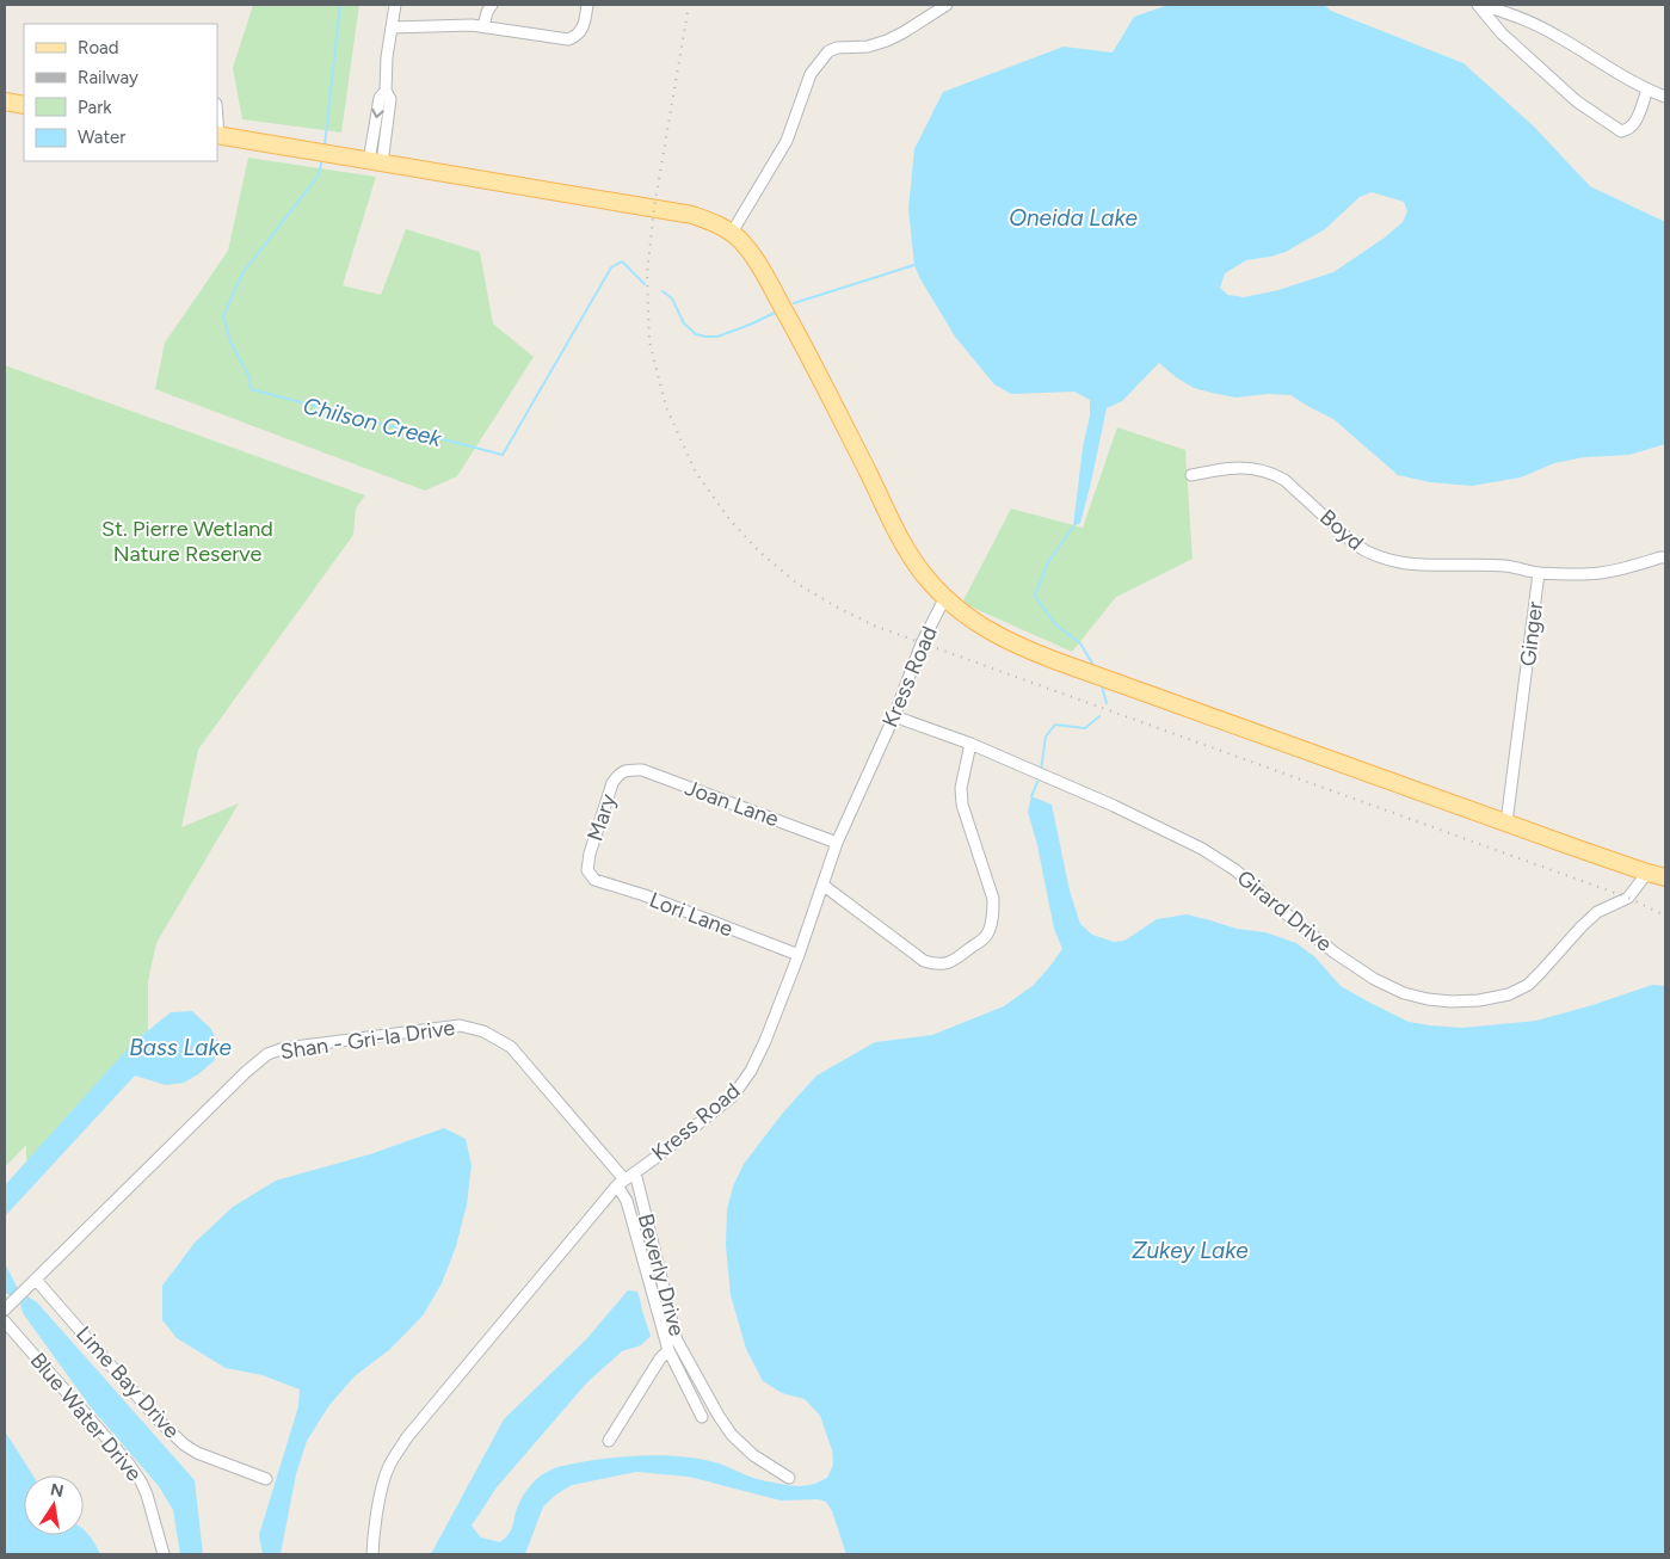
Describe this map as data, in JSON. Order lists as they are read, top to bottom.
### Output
{
  "streets": {
    "street": [
      "Boyd",
      "Ginger",
      "Kress Road",
      "Joan Lane",
      "Mary",
      "Girard Drive",
      "Lori Lane",
      "Shan - Gri-la Drive",
      "Beverly Drive",
      "Lime Bay Drive",
      "Blue Water Drive"
    ]
  },
  "crossings": [
    ["Boyd", "Ginger"],
    ["Kress Road", "Joan Lane"],
    ["Kress Road", "Girard Drive"],
    ["Kress Road", "Lori Lane"],
    ["Kress Road", "Shan - Gri-la Drive"],
    ["Kress Road", "Beverly Drive"],
    ["Joan Lane", "Mary"],
    ["Mary", "Lori Lane"],
    ["Shan - Gri-la Drive", "Lime Bay Drive"]
  ],
  "water": [
    "Oneida Lake",
    "Chilson Creek",
    "Bass Lake",
    "Zukey Lake"
  ],
  "parks": ["St. Pierre Wetland Nature Reserve"],
  "legend": [
    "Road",
    "Railway",
    "Park",
    "Water"
  ],
  "north": "top"
}
